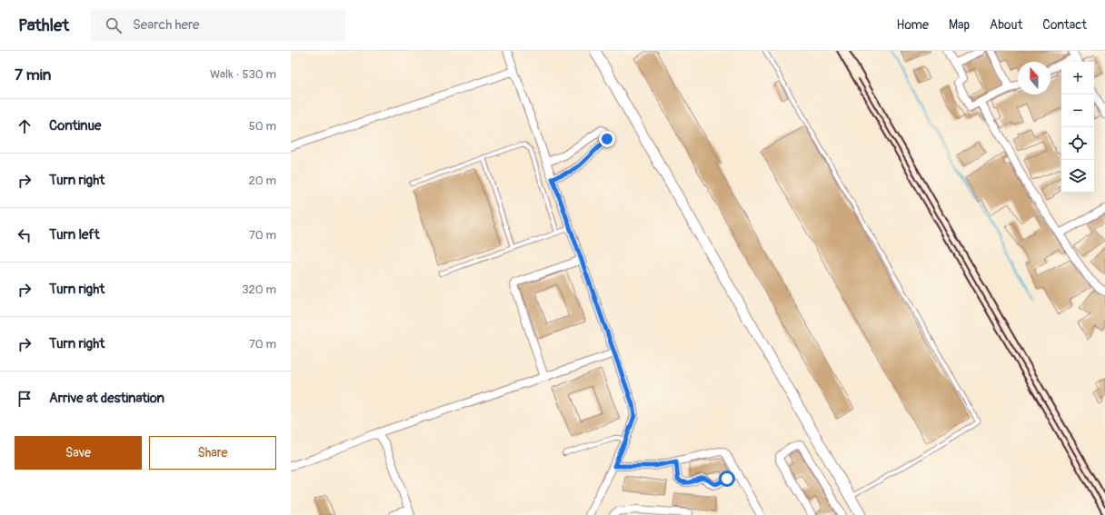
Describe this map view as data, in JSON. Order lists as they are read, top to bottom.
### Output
{
  "north": "top",
  "page": {
    "header": "Pathlet",
    "search": "Search here",
    "nav": [
      "Home",
      "Map",
      "About",
      "Contact"
    ],
    "heading": ["7 min", "Walk · 530 m"],
    "map_buttons": ["+", "−"],
    "list": [
      ["Continue", "50 m"],
      ["Turn right", "20 m"],
      ["Turn left", "70 m"],
      ["Turn right", "320 m"],
      ["Turn right", "70 m"],
      "Arrive at destination"
    ],
    "buttons": ["Save", "Share"]
  }
}
